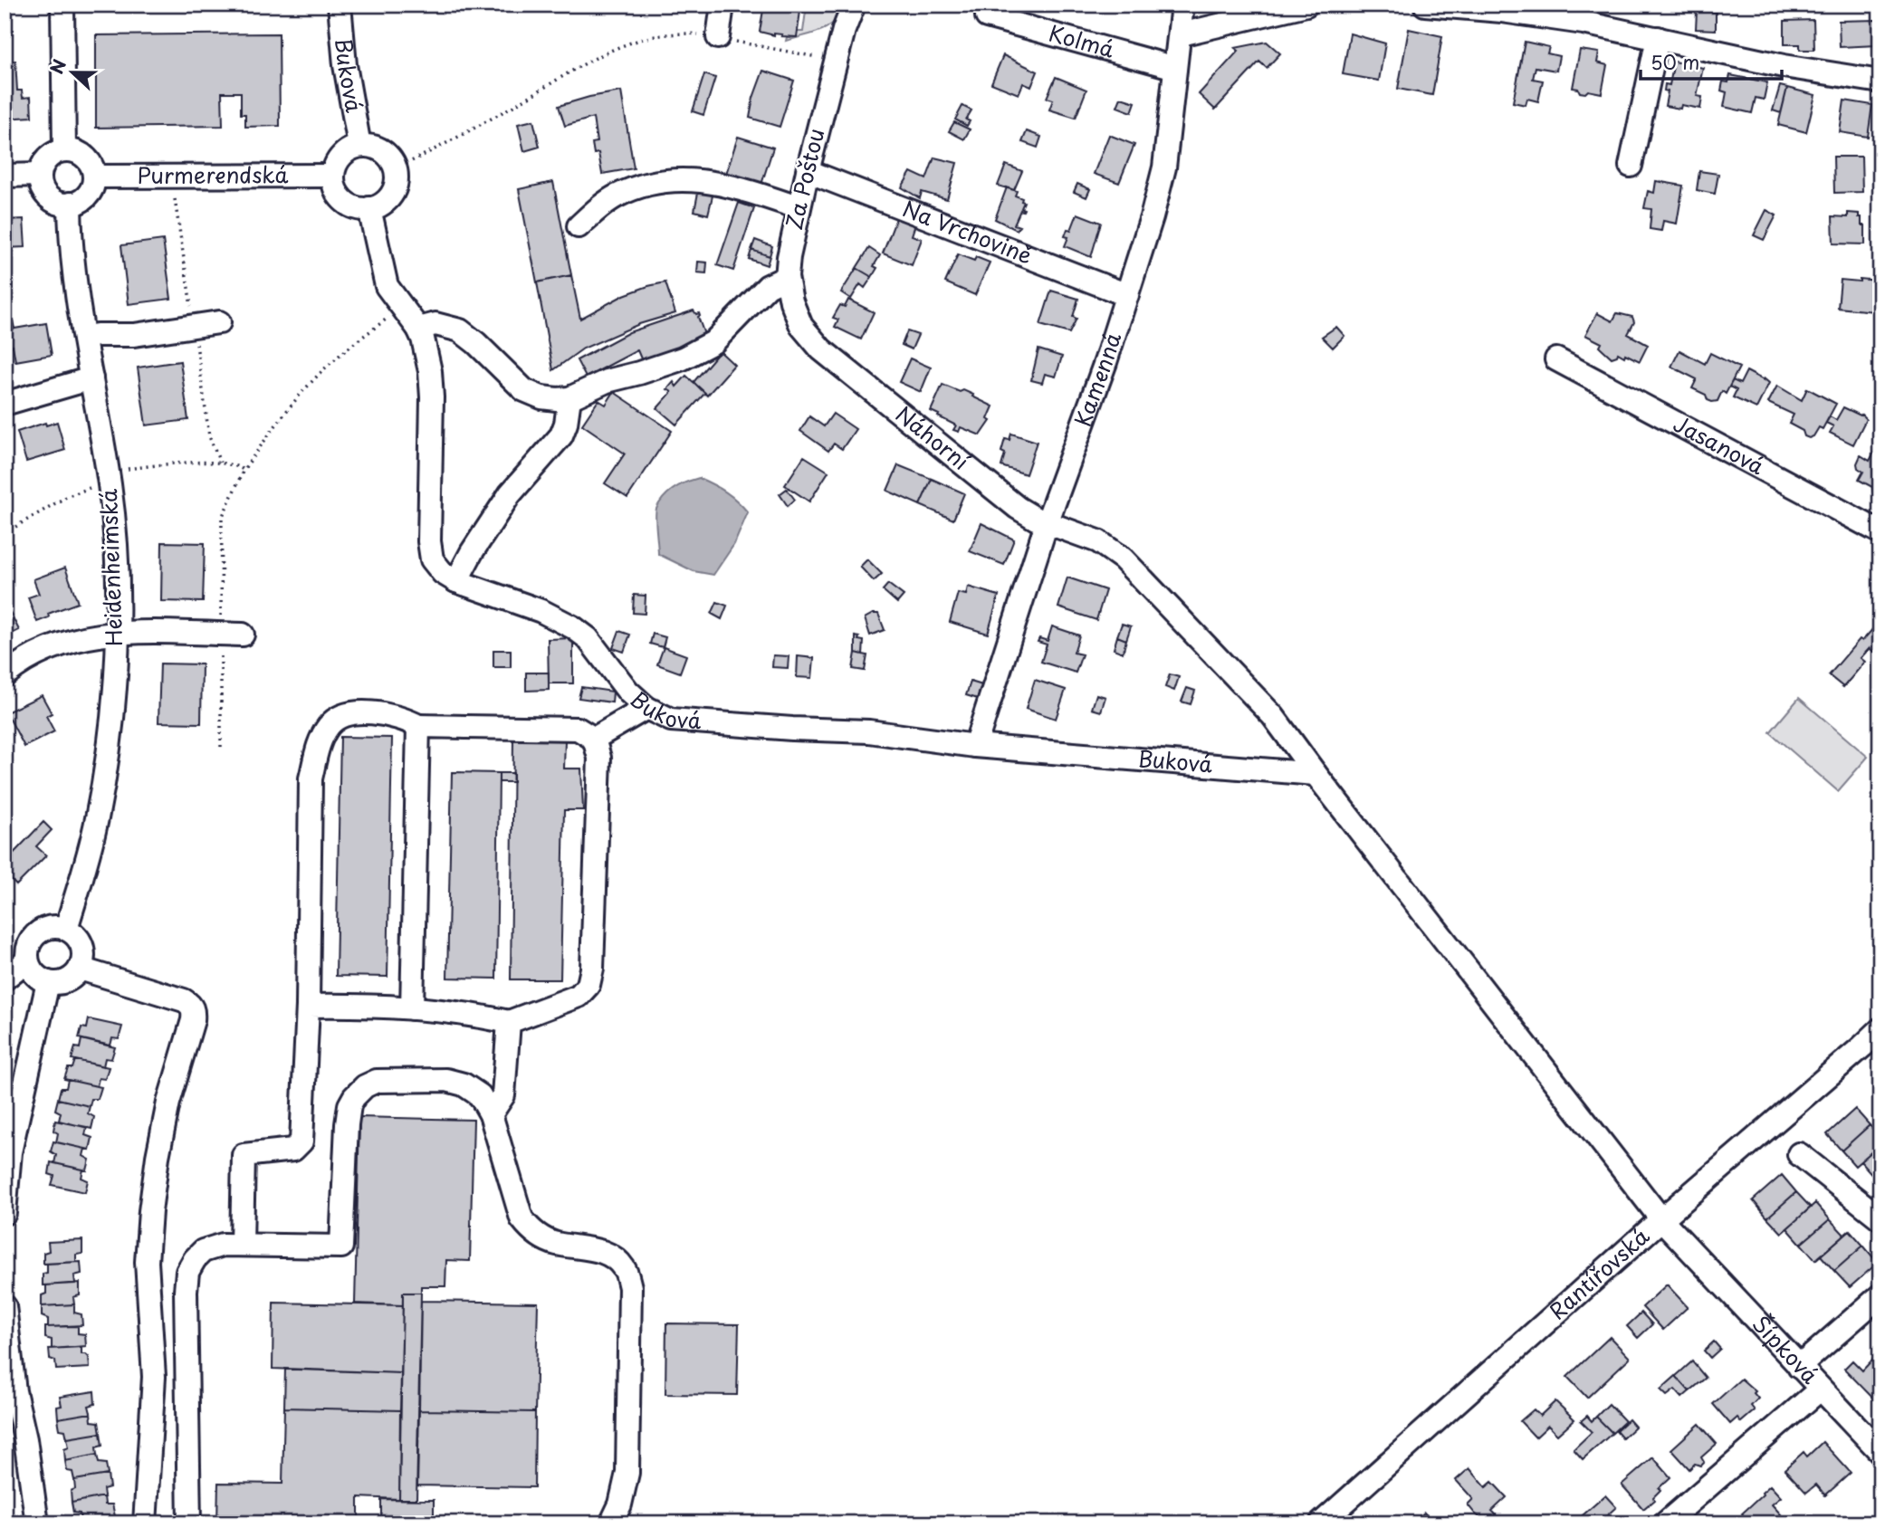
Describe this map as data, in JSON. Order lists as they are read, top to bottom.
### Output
{
  "streets": {
    "street": [
      "Kolmá",
      "Buková",
      "Purmerendská",
      "Za Poštou",
      "Na Vrchovině",
      "Kamenná",
      "Náhorní",
      "Jasanová",
      "Heidenheimská",
      "Rantířovská",
      "Šípková"
    ]
  },
  "crossings": [
    ["Kolmá", "Kamenná"],
    ["Buková", "Purmerendská"],
    ["Buková", "Kamenná"],
    ["Buková", "Náhorní"],
    ["Buková", "Šípková"],
    ["Purmerendská", "Heidenheimská"],
    ["Za Poštou", "Na Vrchovině"],
    ["Za Poštou", "Náhorní"],
    ["Na Vrchovině", "Kamenná"],
    ["Kamenná", "Náhorní"],
    ["Náhorní", "Šípková"],
    ["Rantířovská", "Šípková"]
  ],
  "scale_bar": "50 m",
  "north": "left"
}
